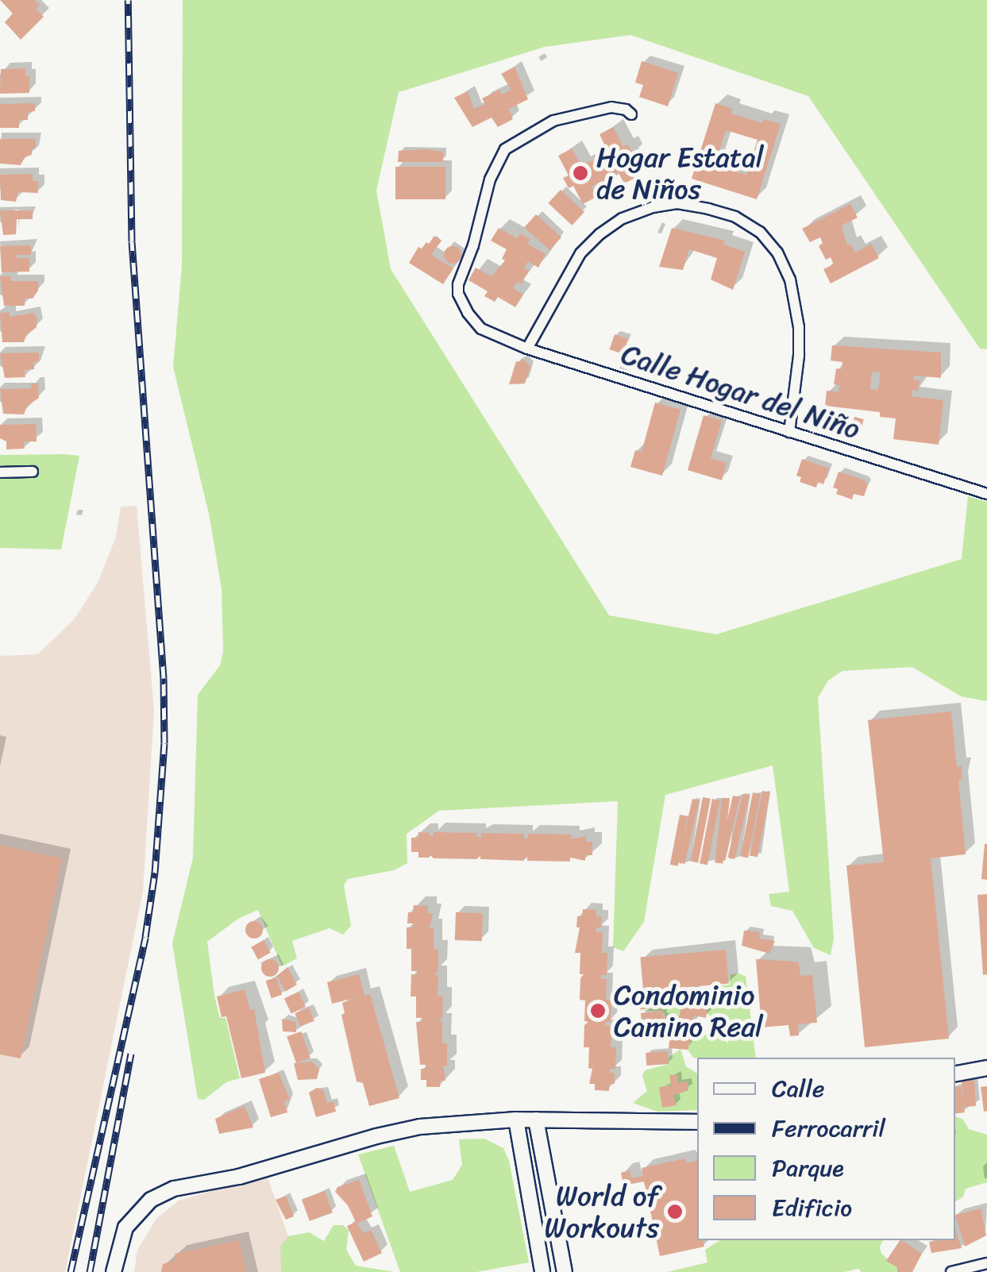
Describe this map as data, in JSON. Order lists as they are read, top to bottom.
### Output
{
  "streets": {
    "street": ["Calle Hogar del Niño"]
  },
  "places": ["Hogar Estatal de Niños", "Condominio Camino Real", "World of Workouts"],
  "legend": [
    "Calle",
    "Ferrocarril",
    "Parque",
    "Edificio"
  ]
}
